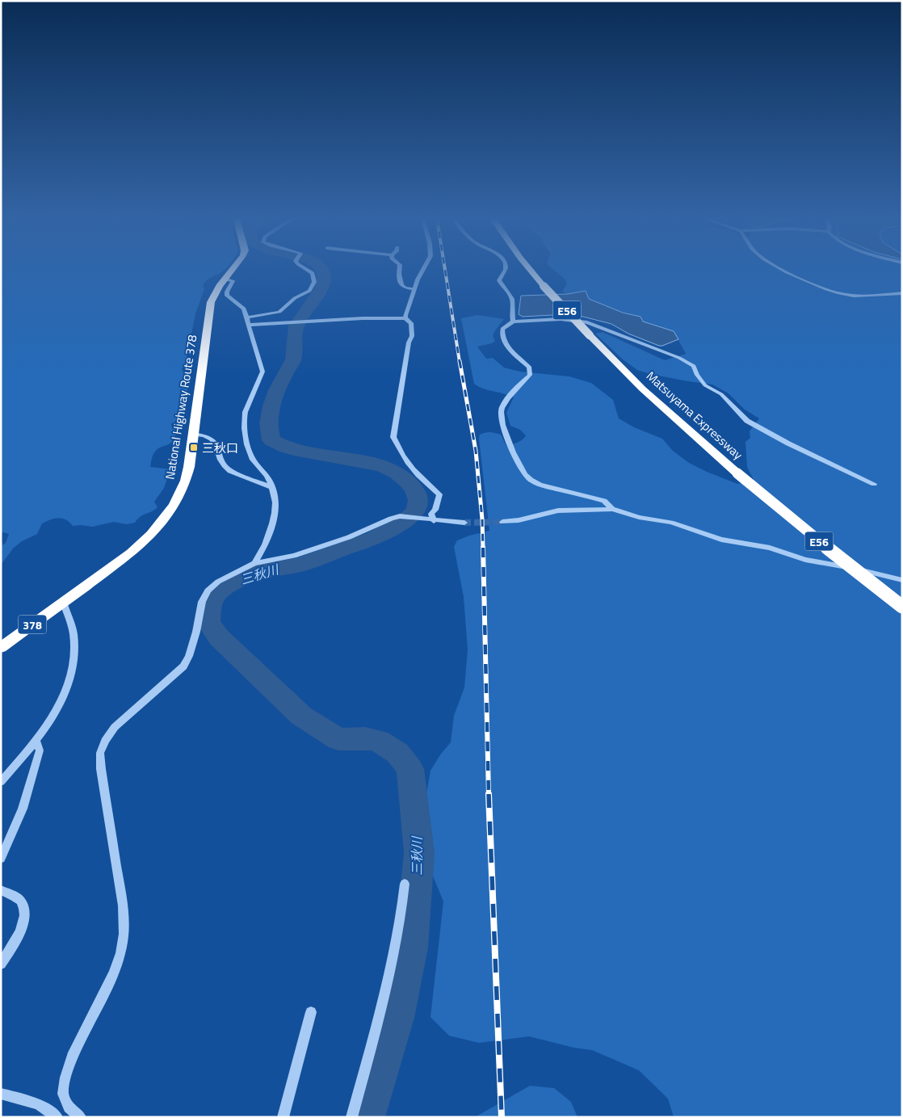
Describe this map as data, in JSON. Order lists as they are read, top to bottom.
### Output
{
  "streets": {
    "highway": [
      "E56",
      "National Highway Route 378",
      "Matsuyama Expressway",
      "378"
    ]
  },
  "water": ["三秋川"],
  "places": {
    "transit": ["三秋口"]
  }
}
